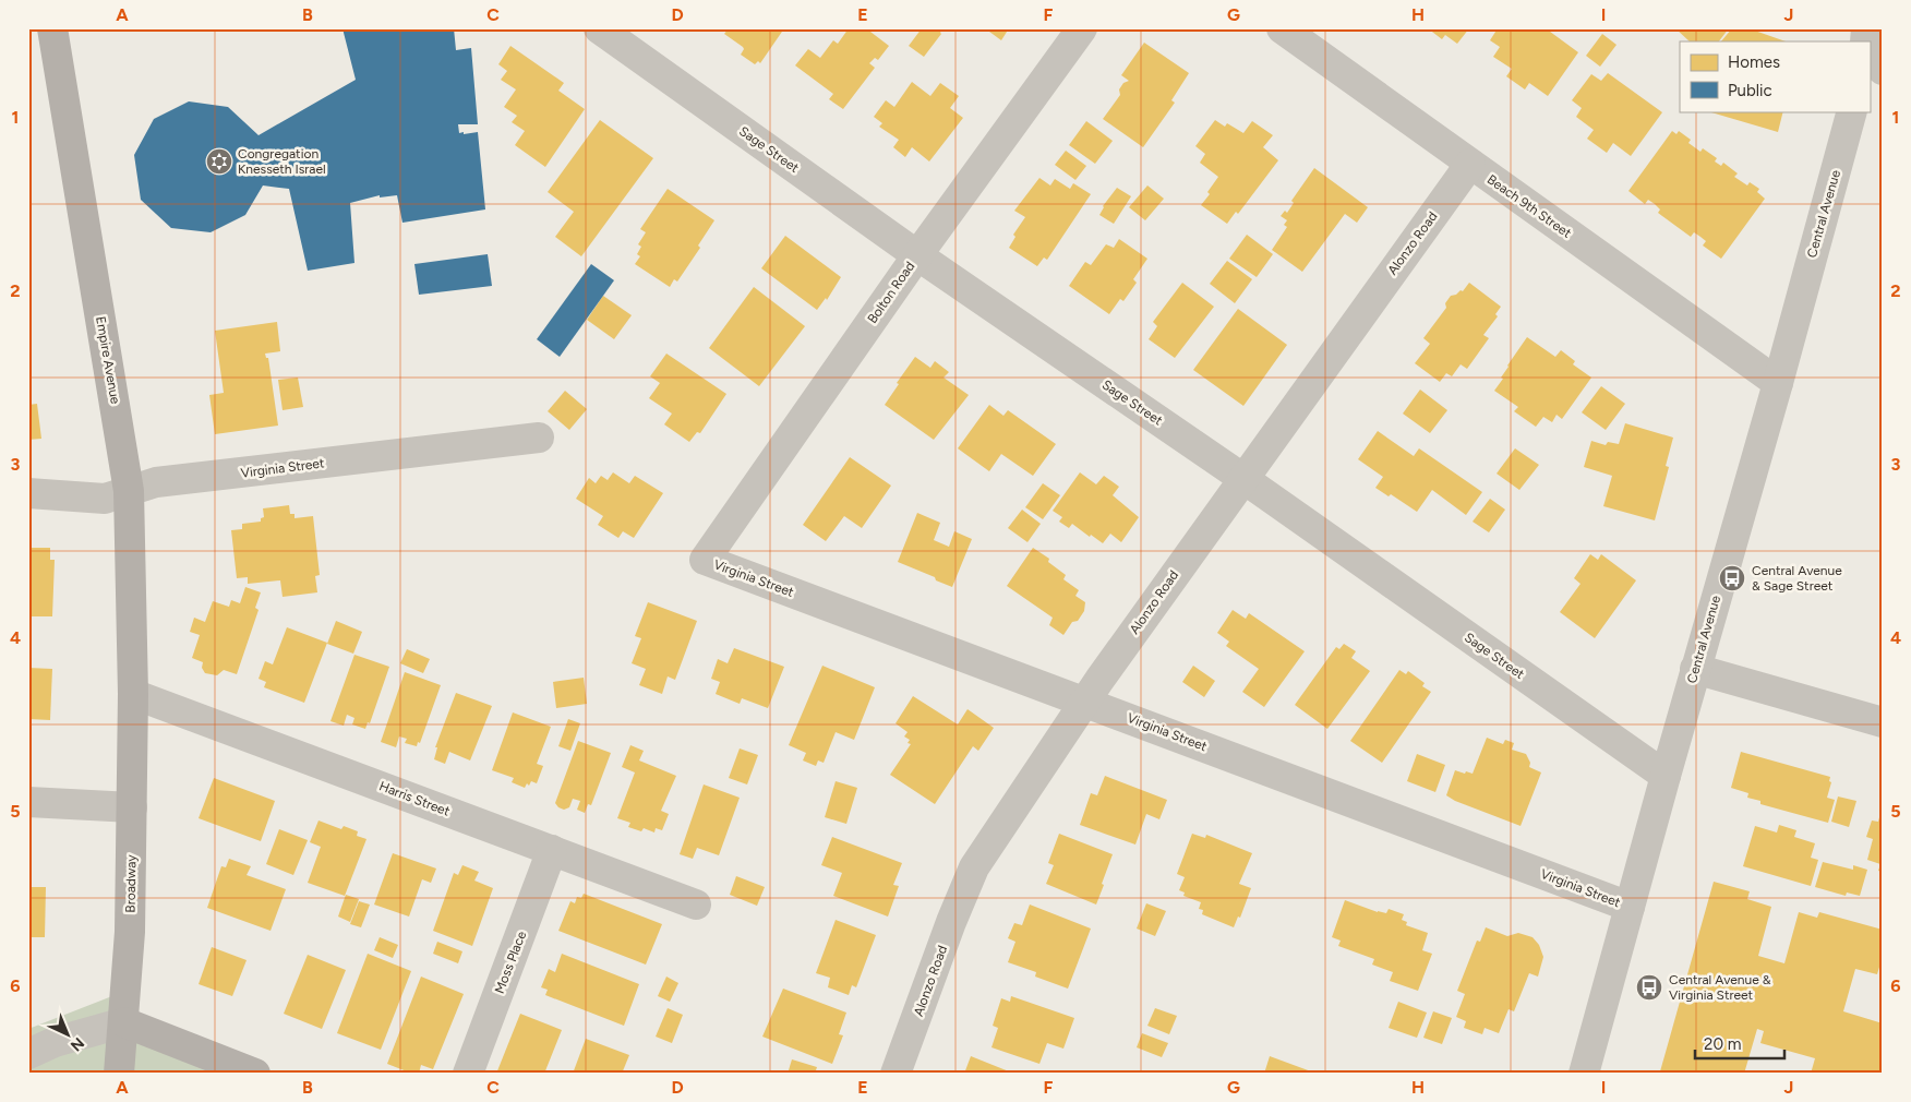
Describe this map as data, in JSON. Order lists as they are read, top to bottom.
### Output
{
  "streets": {
    "main road": ["Empire Avenue", "Broadway"],
    "street": [
      "Sage Street",
      "Beach 9th Street",
      "Central Avenue",
      "Alonzo Road",
      "Bolton Road",
      "Virginia Street",
      "Harris Street",
      "Moss Place"
    ]
  },
  "crossings": [
    ["Sage Street", "Central Avenue"],
    ["Sage Street", "Alonzo Road"],
    ["Sage Street", "Bolton Road"],
    ["Beach 9th Street", "Central Avenue"],
    ["Beach 9th Street", "Alonzo Road"],
    ["Central Avenue", "Virginia Street"],
    ["Alonzo Road", "Virginia Street"],
    ["Bolton Road", "Virginia Street"],
    ["Empire Avenue", "Virginia Street"],
    ["Empire Avenue", "Harris Street"],
    ["Empire Avenue", "Broadway"],
    ["Harris Street", "Broadway"],
    ["Harris Street", "Moss Place"]
  ],
  "places": {
    "synagogue": ["Congregation Knesseth Israel"],
    "bus stop": ["Central Avenue & Sage Street", "Central Avenue & Virginia Street"]
  },
  "legend": ["Homes", "Public"],
  "scale_bar": "20 m",
  "north": "bottom right",
  "grid": {
    "columns": [
      "A",
      "B",
      "C",
      "D",
      "E",
      "F",
      "G",
      "H",
      "I",
      "J"
    ],
    "rows": [
      "1",
      "2",
      "3",
      "4",
      "5",
      "6"
    ]
  }
}
